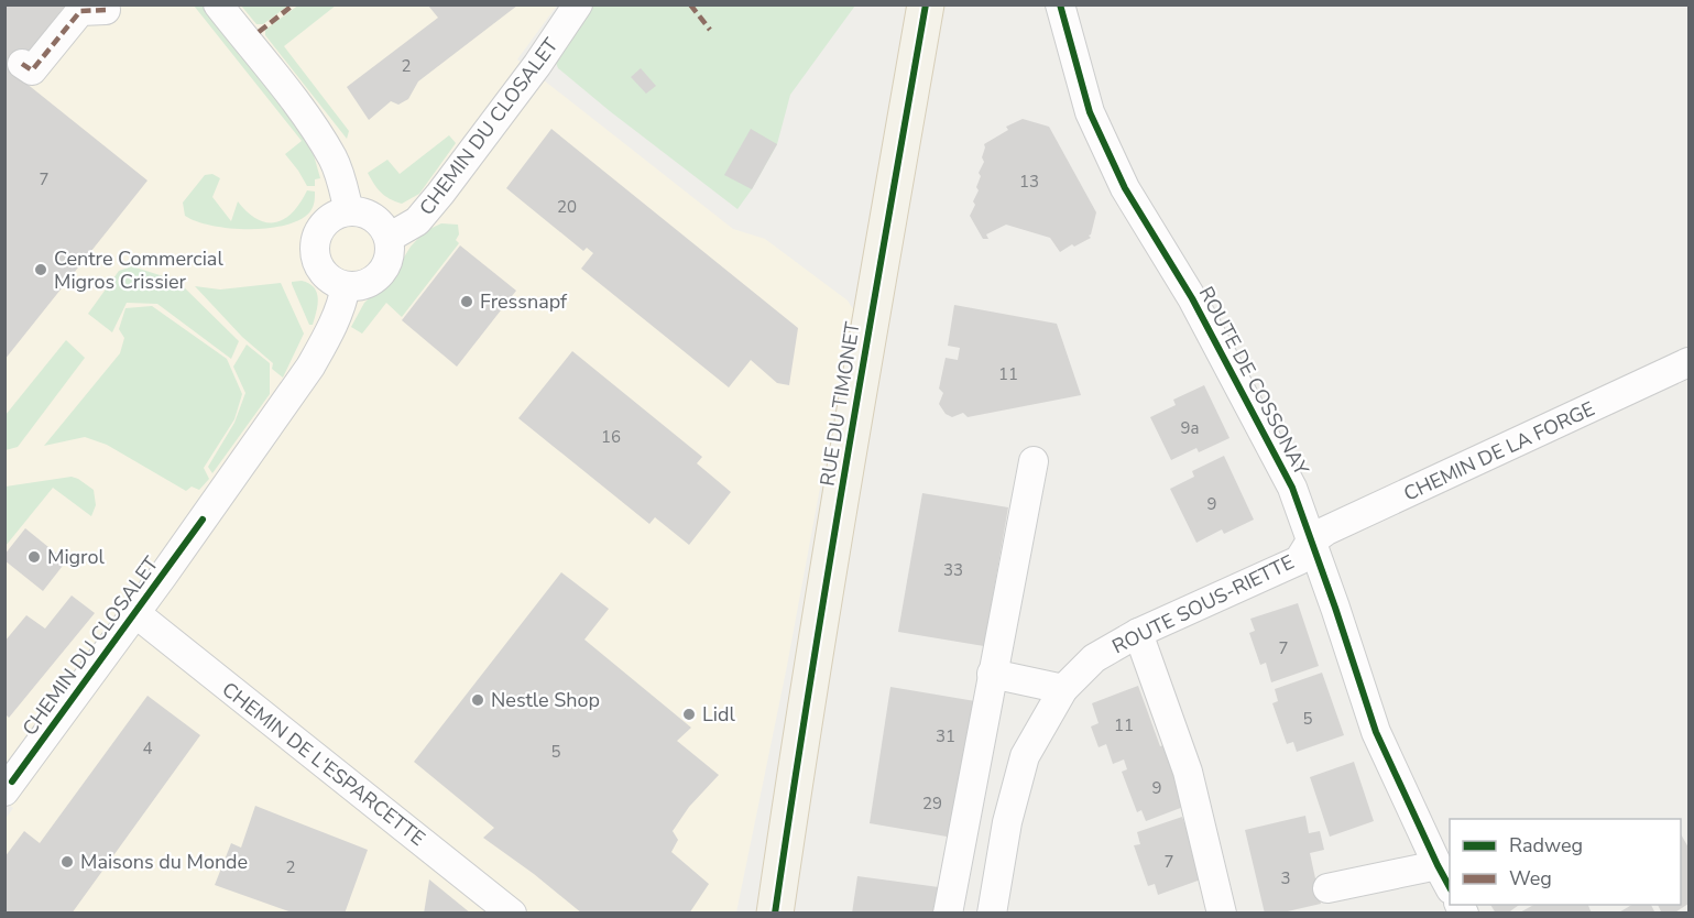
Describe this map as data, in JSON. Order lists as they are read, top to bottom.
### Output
{
  "streets": {
    "main road": ["RUE DU TIMONET"],
    "street": [
      "CHEMIN DU CLOSALET",
      "ROUTE DE COSSONAY",
      "CHEMIN DE LA FORGE",
      "ROUTE SOUS-RIETTE",
      "CHEMIN DE L'ESPARCETTE"
    ]
  },
  "crossings": [
    ["CHEMIN DU CLOSALET", "CHEMIN DE L'ESPARCETTE"],
    ["ROUTE DE COSSONAY", "CHEMIN DE LA FORGE"],
    ["ROUTE DE COSSONAY", "ROUTE SOUS-RIETTE"],
    ["CHEMIN DE LA FORGE", "ROUTE SOUS-RIETTE"]
  ],
  "places": [
    "Centre Commercial Migros Crissier",
    "Fressnapf",
    "Migrol",
    "Nestle Shop",
    "Lidl",
    "Maisons du Monde"
  ],
  "house_numbers": [
    "2",
    "7",
    "13",
    "20",
    "11",
    "9a",
    "16",
    "9",
    "33",
    "7",
    "5",
    "11",
    "31",
    "4",
    "5",
    "9",
    "29",
    "7",
    "2",
    "3"
  ],
  "legend": ["Radweg", "Weg"]
}
